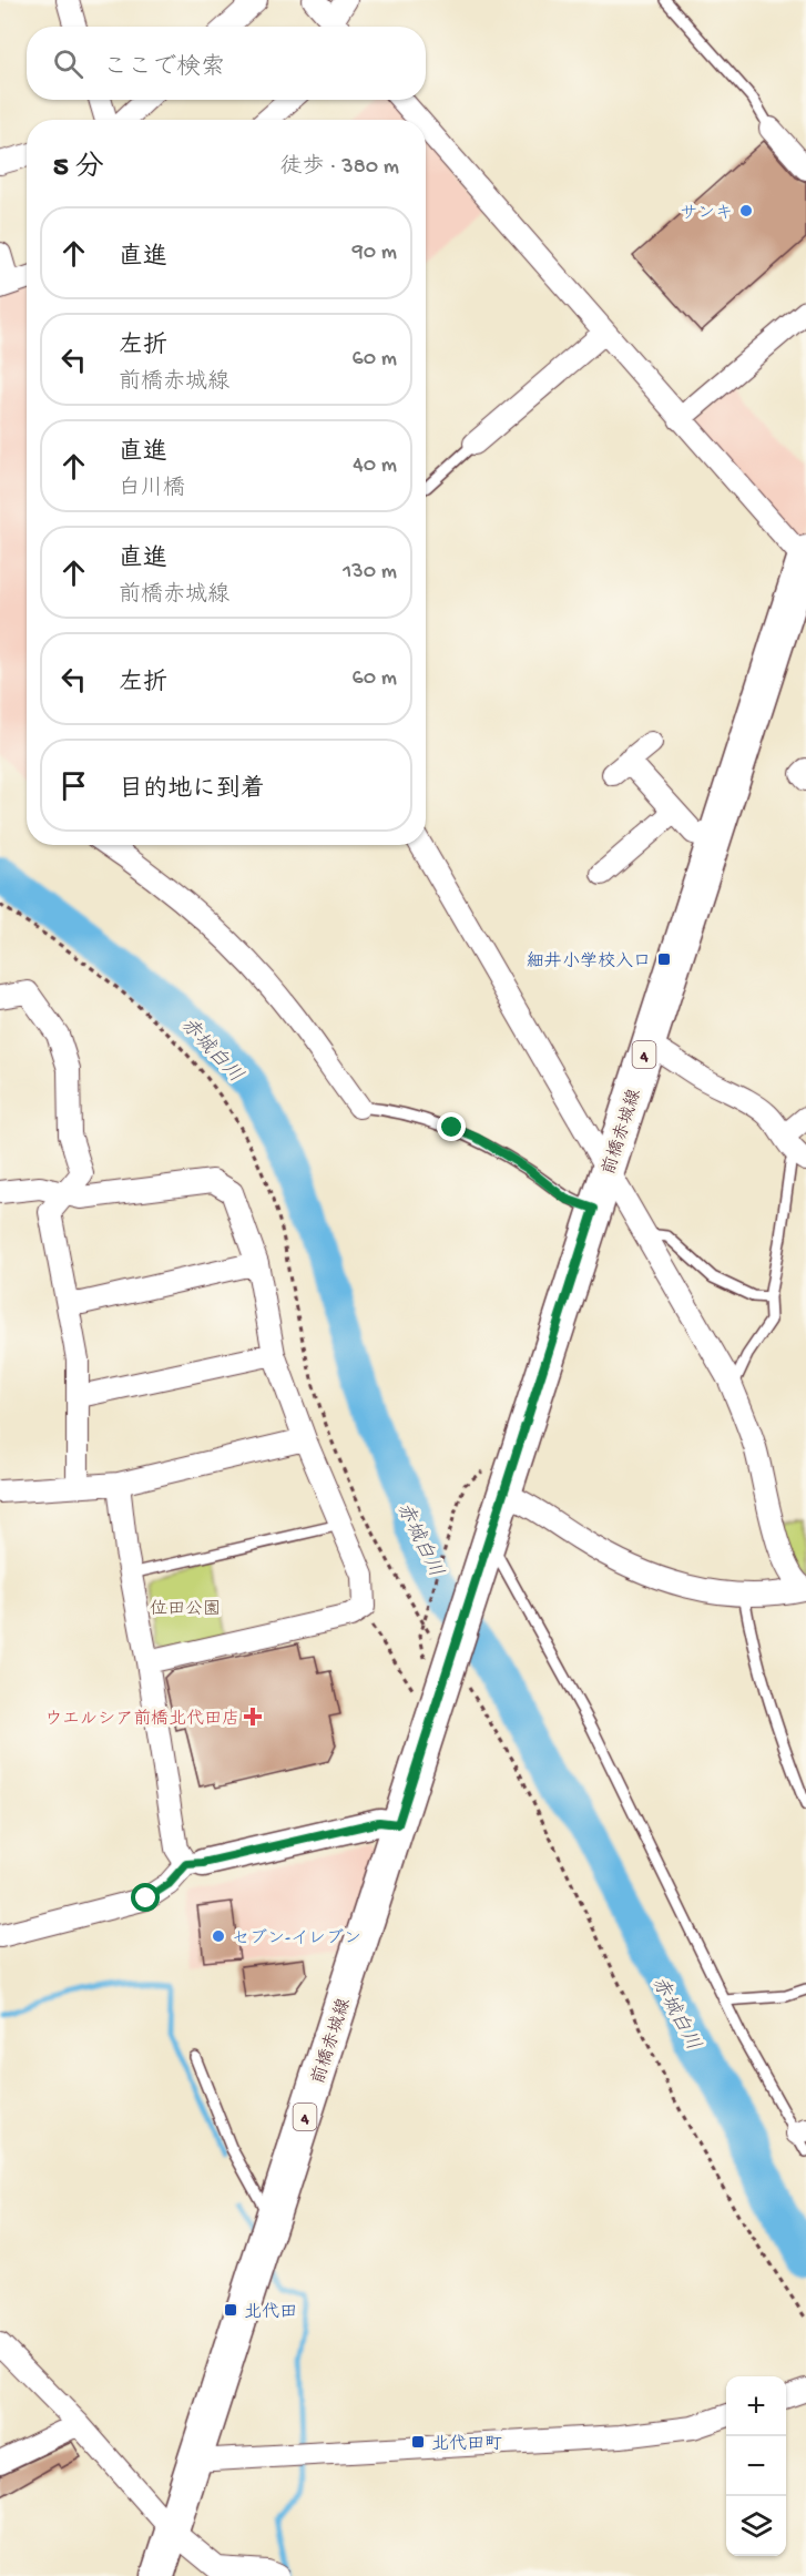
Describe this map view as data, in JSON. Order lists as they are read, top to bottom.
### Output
{
  "streets": {
    "main road": ["4", "前橋赤城線"]
  },
  "crossings": [
    ["4", "前橋赤城線"]
  ],
  "water": ["赤城白川"],
  "parks": ["位田公園"],
  "places": {
    "other": ["サンキ", "セブン-イレブン"],
    "transit": ["細井小学校入口", "北代田", "北代田町"],
    "health": ["ウエルシア前橋北代田店"]
  },
  "page": {
    "search": "ここで検索",
    "heading": ["5 分", "徒歩 · 380 m"],
    "list": [
      ["直進", "90 m"],
      ["左折", "前橋赤城線", "60 m"],
      ["直進", "白川橋", "40 m"],
      ["直進", "前橋赤城線", "130 m"],
      ["左折", "60 m"],
      "目的地に到着"
    ],
    "map_buttons": ["+", "−"]
  }
}
